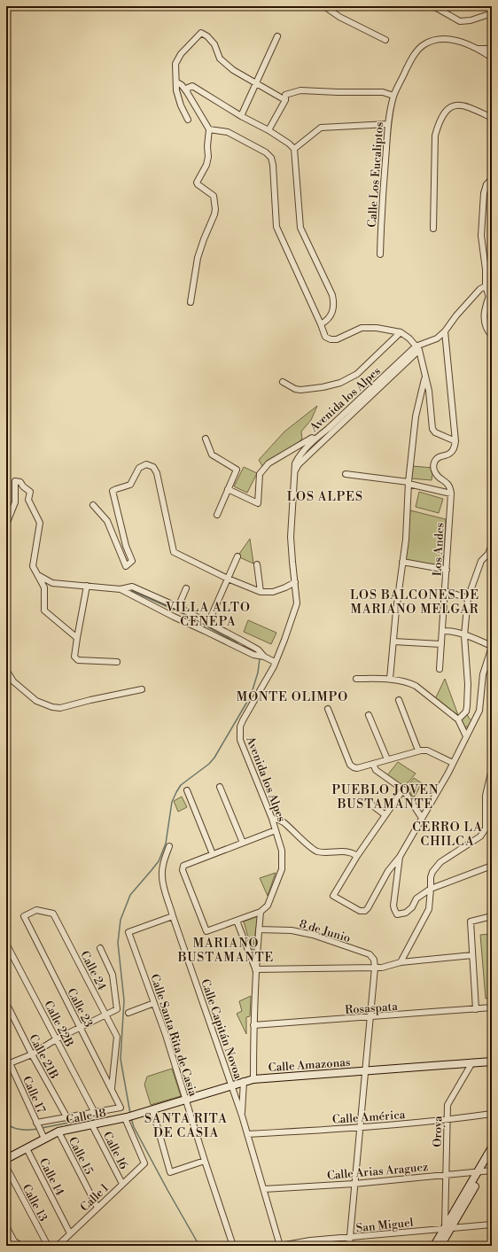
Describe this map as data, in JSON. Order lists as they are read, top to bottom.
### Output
{
  "streets": {
    "street": [
      "Calle Los Eucaliptos",
      "Avenida los Alpes",
      "Los Andes",
      "8 de Junio",
      "Calle 24",
      "Calle 23",
      "Rosaspata",
      "Calle 22B",
      "Calle Capitán Novoa",
      "Calle Santa Rita de Casia",
      "Calle 21B",
      "Calle Amazonas",
      "Calle 17",
      "Calle 18",
      "Calle América",
      "Oroya",
      "Calle 16",
      "Calle 15",
      "Calle Arias Araguez",
      "Calle 14",
      "Calle 1",
      "Calle 13",
      "San Miguel"
    ]
  },
  "crossings": [
    ["Avenida los Alpes", "Calle Capitán Novoa"],
    ["8 de Junio", "Calle Capitán Novoa"],
    ["Calle 24", "Calle 23"],
    ["Calle 23", "Calle 18"],
    ["Rosaspata", "Calle Capitán Novoa"],
    ["Calle 22B", "Calle 18"],
    ["Calle Capitán Novoa", "Calle Santa Rita de Casia"],
    ["Calle Capitán Novoa", "Calle Amazonas"],
    ["Calle Capitán Novoa", "Calle América"],
    ["Calle Capitán Novoa", "Calle Arias Araguez"],
    ["Calle Capitán Novoa", "San Miguel"],
    ["Calle Santa Rita de Casia", "Calle Amazonas"],
    ["Calle 21B", "Calle 18"],
    ["Calle Amazonas", "Calle 18"],
    ["Calle Amazonas", "Oroya"],
    ["Calle Amazonas", "Calle 1"],
    ["Calle 17", "Calle 18"],
    ["Calle 18", "Calle 16"],
    ["Calle 18", "Calle 15"],
    ["Calle 18", "Calle 14"],
    ["Calle 18", "Calle 1"],
    ["Calle América", "Oroya"],
    ["Oroya", "Calle Arias Araguez"],
    ["Oroya", "San Miguel"],
    ["Calle 16", "Calle 1"],
    ["Calle 15", "Calle 1"],
    ["Calle 14", "Calle 1"]
  ],
  "districts": [
    "LOS ALPES",
    "LOS BALCONES DE MARIANO MELGAR",
    "VILLA ALTO CENEPA",
    "MONTE OLIMPO",
    "PUEBLO JOVEN BUSTAMANTE",
    "CERRO LA CHILCA",
    "MARIANO BUSTAMANTE",
    "SANTA RITA DE CASIA"
  ]
}
